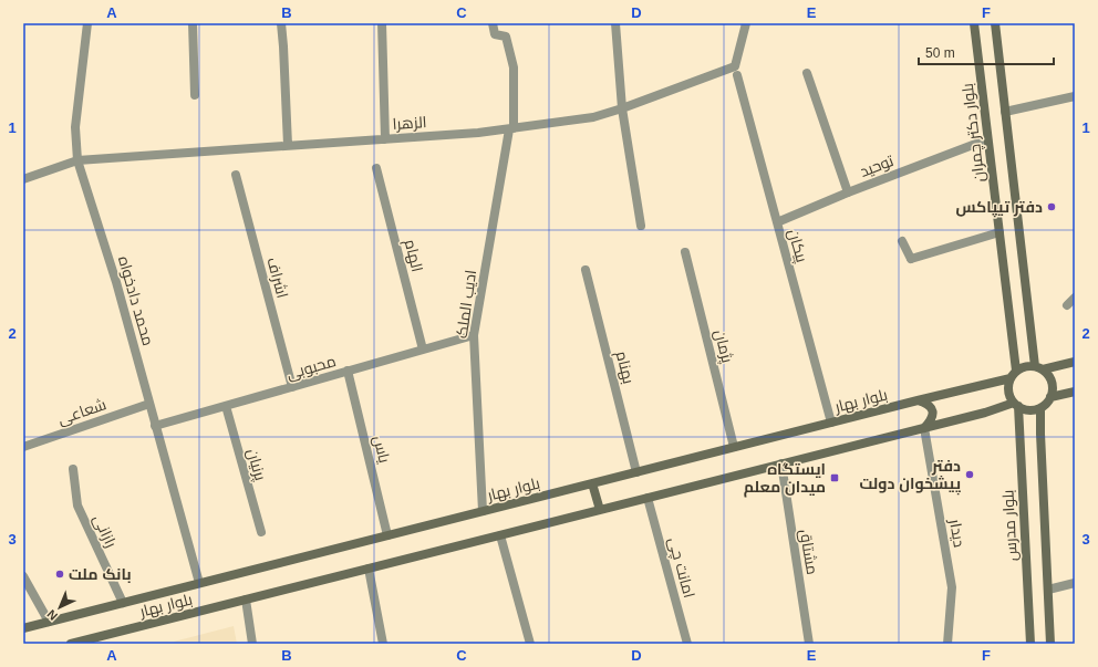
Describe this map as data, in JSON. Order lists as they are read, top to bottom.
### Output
{
  "streets": {
    "main road": ["بلوار دکتر چمران", "بلوار بهار", "بلوار مدرس"],
    "street": [
      "الزهرا",
      "توحید",
      "پیکان",
      "الهام",
      "اشراف",
      "محمد دادخواه",
      "ادیب الملک",
      "پژمان",
      "محبوبی",
      "بهنام",
      "شعاعی",
      "یاس",
      "پرنیان",
      "رازانی",
      "دیدار",
      "مشتاق",
      "امانت چی"
    ]
  },
  "crossings": [
    ["الزهرا", "محمد دادخواه"],
    ["الزهرا", "ادیب الملک"],
    ["بلوار دکتر چمران", "توحید"],
    ["بلوار دکتر چمران", "بلوار بهار"],
    ["بلوار دکتر چمران", "بلوار مدرس"],
    ["توحید", "پیکان"],
    ["پیکان", "بلوار بهار"],
    ["الهام", "محبوبی"],
    ["اشراف", "محبوبی"],
    ["محمد دادخواه", "محبوبی"],
    ["محمد دادخواه", "بلوار بهار"],
    ["محمد دادخواه", "شعاعی"],
    ["ادیب الملک", "محبوبی"],
    ["ادیب الملک", "بلوار بهار"],
    ["پژمان", "بلوار بهار"],
    ["محبوبی", "یاس"],
    ["محبوبی", "پرنیان"],
    ["بهنام", "بلوار بهار"],
    ["بلوار بهار", "یاس"],
    ["بلوار بهار", "بلوار مدرس"],
    ["بلوار بهار", "رازانی"],
    ["بلوار بهار", "دیدار"],
    ["بلوار بهار", "مشتاق"],
    ["بلوار بهار", "امانت چی"]
  ],
  "places": {
    "other": ["دفتر تیپاکس", "دفتر پیشخوان دولت", "بانک ملت"],
    "transit": ["ایستگاه میدان معلم"]
  },
  "scale_bar": "50 m",
  "north": "bottom left",
  "grid": {
    "columns": [
      "A",
      "B",
      "C",
      "D",
      "E",
      "F"
    ],
    "rows": ["1", "2", "3"]
  }
}
